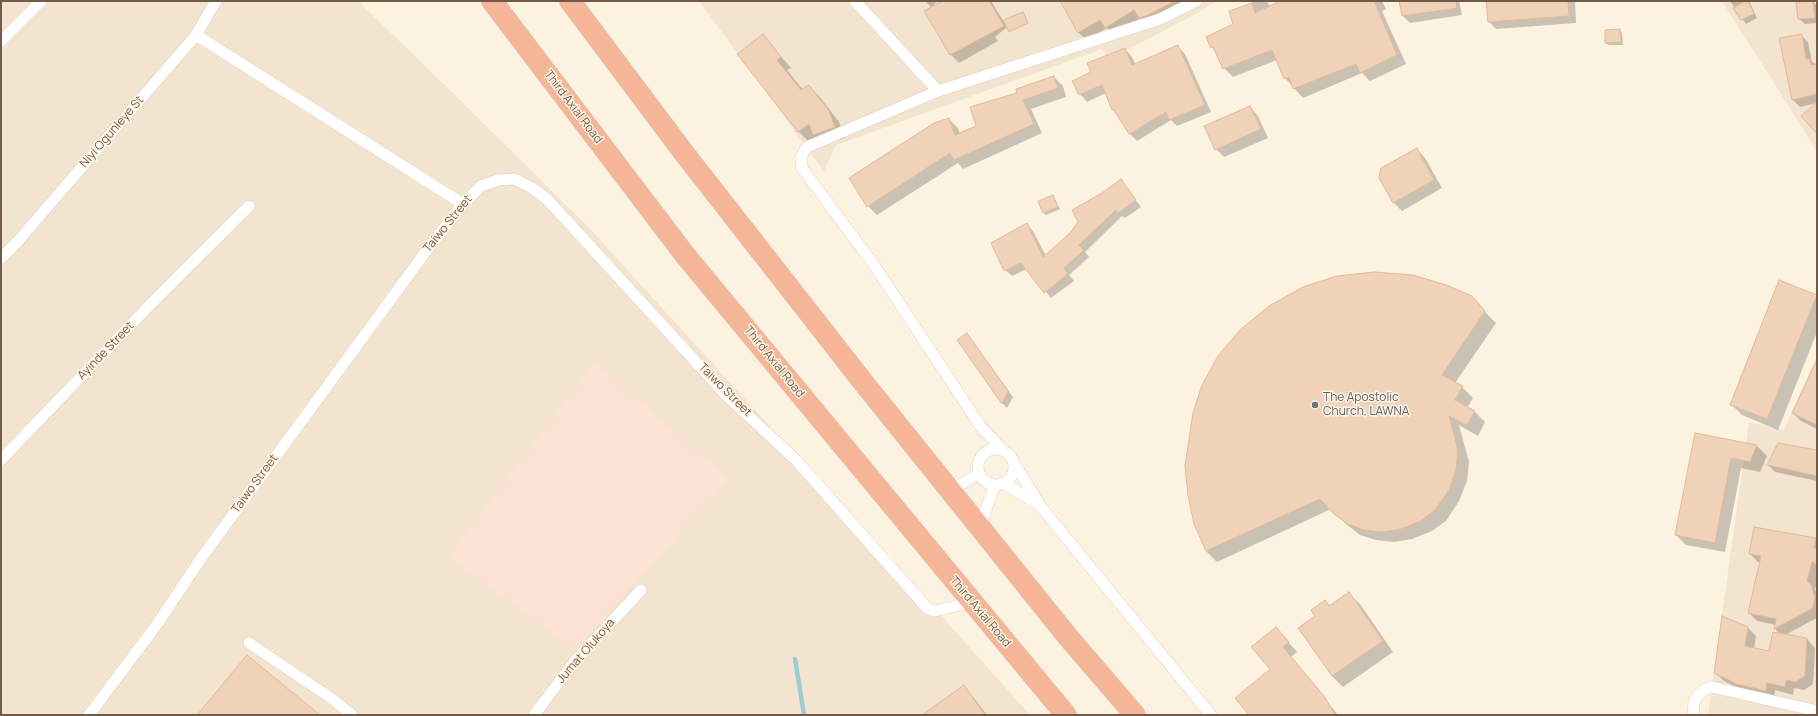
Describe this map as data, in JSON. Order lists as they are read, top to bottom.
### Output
{
  "streets": {
    "highway": ["Third Axial Road"],
    "street": [
      "Niyi Ogunleye St",
      "Taiwo Street",
      "Ayinde Street",
      "Jumat Olukoya"
    ]
  },
  "crossings": [
    ["Third Axial Road", "Taiwo Street"]
  ],
  "places": ["The Apostolic Church, LAWNA"]
}
